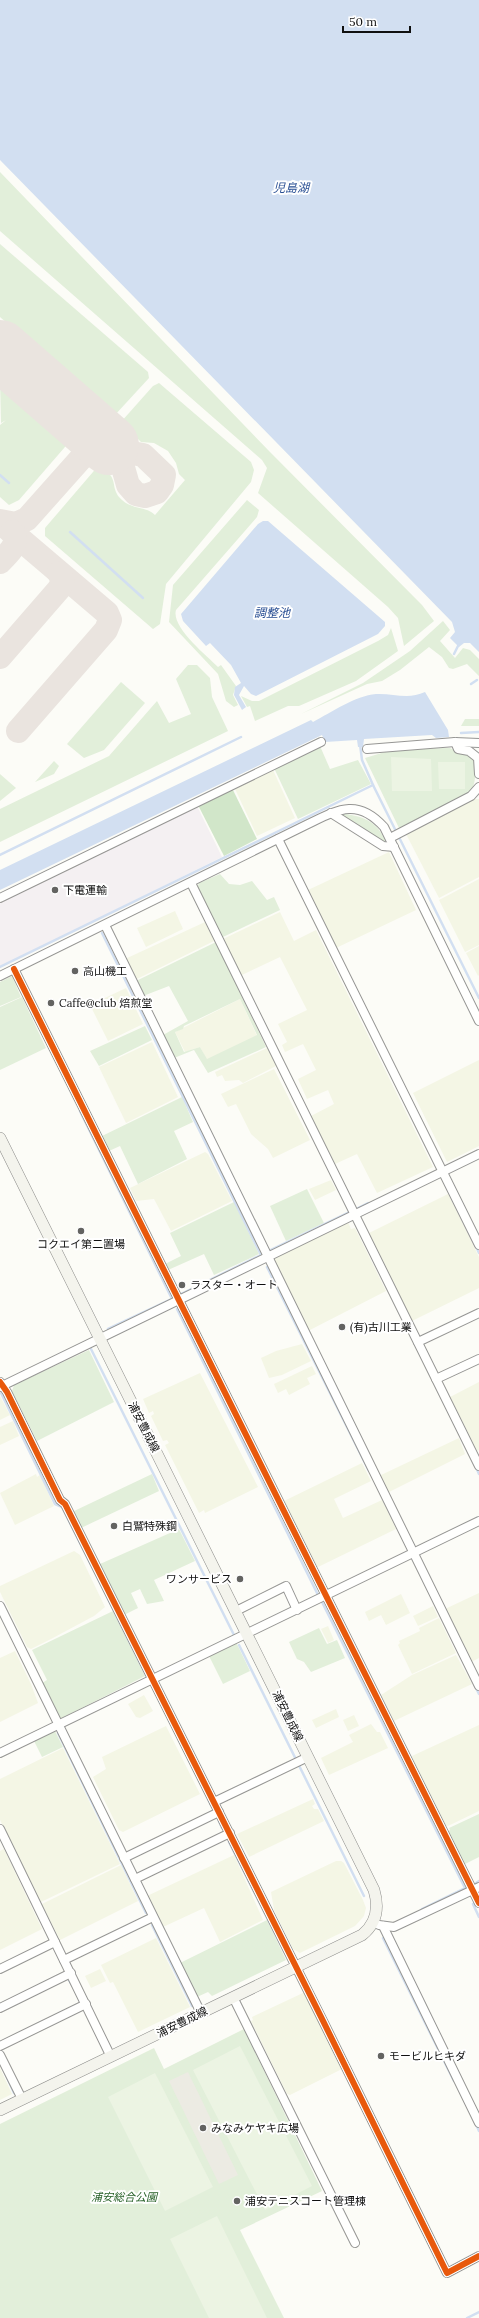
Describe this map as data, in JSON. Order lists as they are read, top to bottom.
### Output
{
  "streets": {
    "main road": ["浦安豊成線"]
  },
  "water": ["児島湖", "調整池"],
  "parks": ["浦安総合公園"],
  "places": [
    "下電運輸",
    "高山機工",
    "Caffe@club 焙煎堂",
    "コクエイ第二置場",
    "ラスター・オート",
    "(有)古川工業",
    "白鷲特殊鋼",
    "ワンサービス",
    "モービルヒキダ",
    "みなみケヤキ広場",
    "浦安テニスコート管理棟"
  ],
  "scale_bar": "50 m"
}
